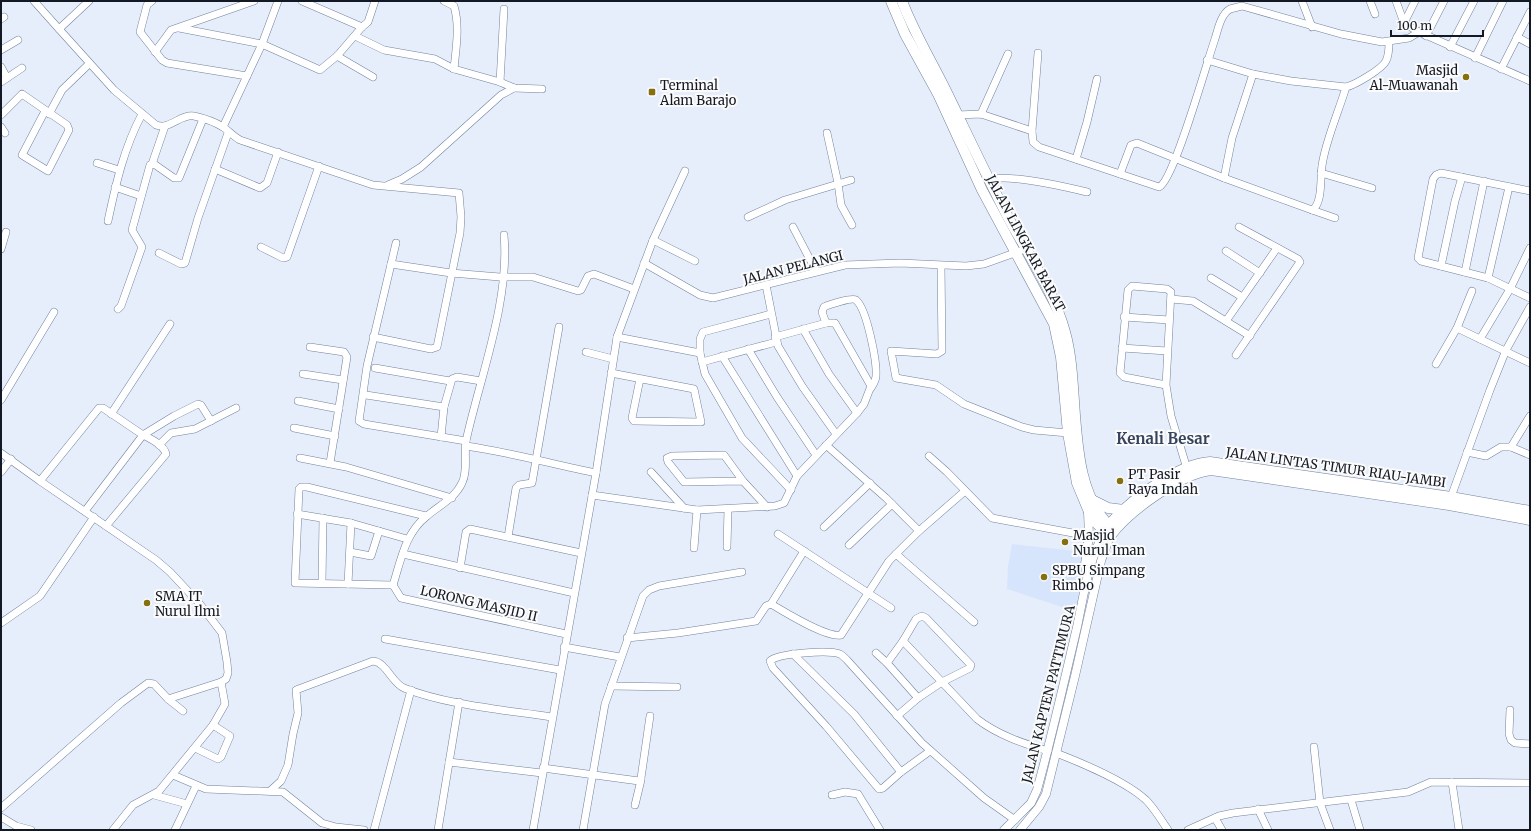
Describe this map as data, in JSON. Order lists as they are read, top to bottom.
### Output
{
  "streets": {
    "highway": ["JALAN LINGKAR BARAT", "JALAN LINTAS TIMUR RIAU-JAMBI"],
    "main road": ["JALAN KAPTEN PATTIMURA"],
    "street": ["JALAN PELANGI", "LORONG MASJID II"]
  },
  "crossings": [
    ["JALAN LINGKAR BARAT", "JALAN PELANGI"],
    ["JALAN LINGKAR BARAT", "JALAN LINTAS TIMUR RIAU-JAMBI"],
    ["JALAN LINGKAR BARAT", "JALAN KAPTEN PATTIMURA"],
    ["JALAN LINTAS TIMUR RIAU-JAMBI", "JALAN KAPTEN PATTIMURA"]
  ],
  "districts": ["Kenali Besar"],
  "places": {
    "other": [
      "Masjid Al-Muawanah",
      "PT Pasir Raya Indah",
      "Masjid Nurul Iman",
      "SPBU Simpang Rimbo",
      "SMA IT Nurul Ilmi"
    ],
    "transit": ["Terminal Alam Barajo"]
  },
  "scale_bar": "100 m"
}
